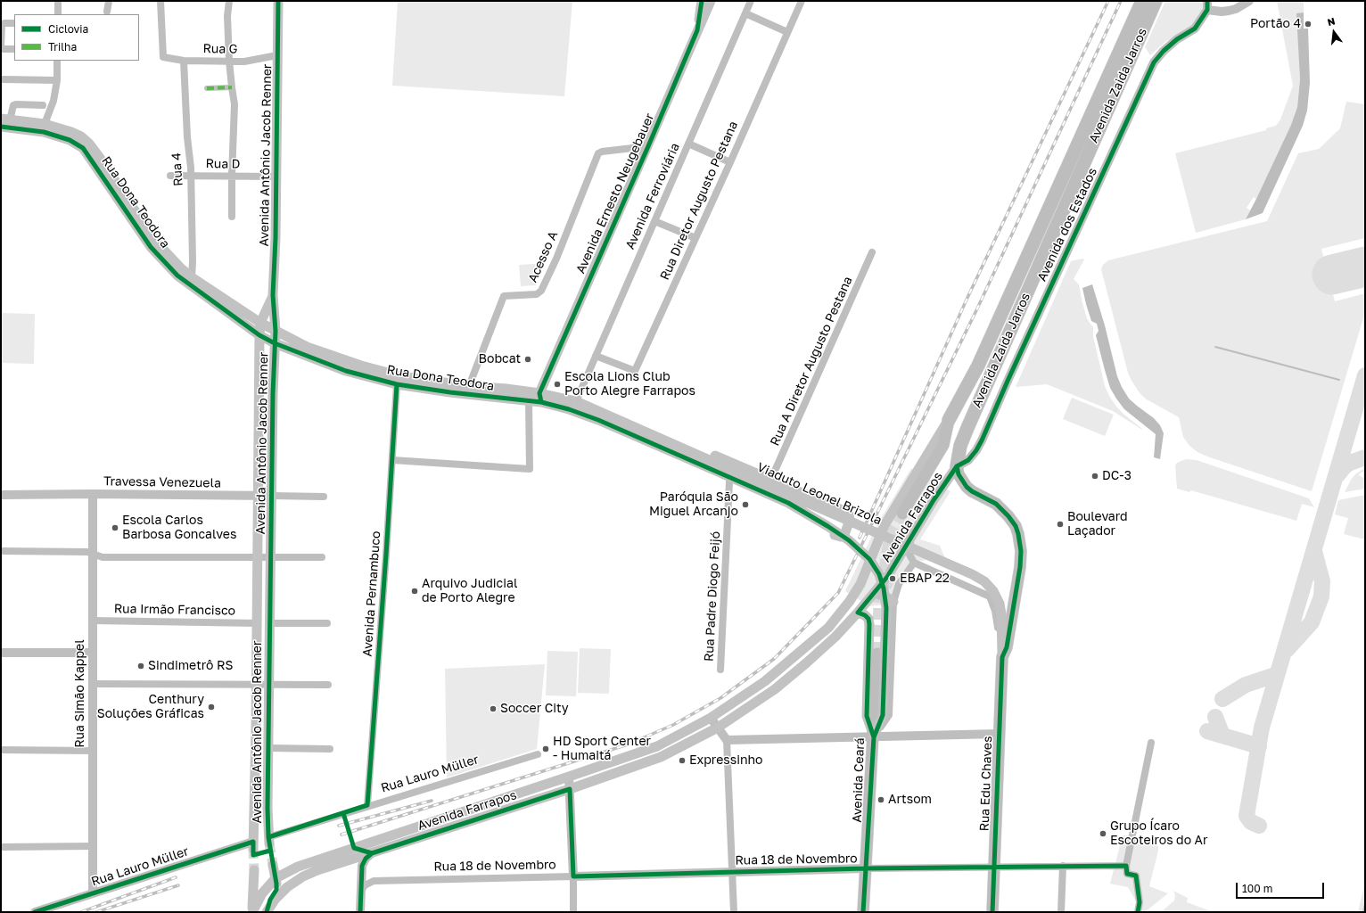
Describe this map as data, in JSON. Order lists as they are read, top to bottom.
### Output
{
  "streets": {
    "highway": ["Avenida Zaida Jarros"],
    "main road": [
      "Avenida Antônio Jacob Renner",
      "Avenida Ernesto Neugebauer",
      "Rua Dona Teodora",
      "Viaduto Leonel Brizola",
      "Avenida Farrapos",
      "Avenida Ceará",
      "Rua Edu Chaves"
    ],
    "street": [
      "Rua G",
      "Rua D",
      "Rua 4",
      "Avenida Ferroviária",
      "Rua Diretor Augusto Pestana",
      "Avenida dos Estados",
      "Acesso A",
      "Rua A Diretor Augusto Pestana",
      "Travessa Venezuela",
      "Avenida Pernambuco",
      "Rua Padre Diogo Feijó",
      "Rua Irmão Francisco",
      "Rua Simão Kappel",
      "Rua Lauro Müller",
      "Rua 18 de Novembro"
    ]
  },
  "crossings": [
    ["Rua G", "Avenida Antônio Jacob Renner"],
    ["Rua G", "Rua 4"],
    ["Avenida Zaida Jarros", "Avenida dos Estados"],
    ["Avenida Zaida Jarros", "Avenida Farrapos"],
    ["Avenida Antônio Jacob Renner", "Rua D"],
    ["Avenida Antônio Jacob Renner", "Rua Dona Teodora"],
    ["Avenida Antônio Jacob Renner", "Travessa Venezuela"],
    ["Avenida Antônio Jacob Renner", "Rua Irmão Francisco"],
    ["Avenida Antônio Jacob Renner", "Rua Lauro Müller"],
    ["Rua D", "Rua 4"],
    ["Rua 4", "Rua Dona Teodora"],
    ["Avenida Ernesto Neugebauer", "Rua Dona Teodora"],
    ["Avenida Ernesto Neugebauer", "Acesso A"],
    ["Avenida Ferroviária", "Rua Diretor Augusto Pestana"],
    ["Avenida Ferroviária", "Rua Dona Teodora"],
    ["Rua Dona Teodora", "Acesso A"],
    ["Rua Dona Teodora", "Viaduto Leonel Brizola"],
    ["Rua Dona Teodora", "Avenida Pernambuco"],
    ["Rua Dona Teodora", "Rua Padre Diogo Feijó"],
    ["Avenida dos Estados", "Avenida Farrapos"],
    ["Travessa Venezuela", "Rua Simão Kappel"],
    ["Viaduto Leonel Brizola", "Rua Padre Diogo Feijó"],
    ["Viaduto Leonel Brizola", "Avenida Ceará"],
    ["Viaduto Leonel Brizola", "Rua Edu Chaves"],
    ["Avenida Farrapos", "Avenida Ceará"],
    ["Avenida Pernambuco", "Rua Lauro Müller"],
    ["Rua Irmão Francisco", "Rua Simão Kappel"],
    ["Rua Simão Kappel", "Rua Lauro Müller"],
    ["Avenida Ceará", "Rua Edu Chaves"],
    ["Avenida Ceará", "Rua 18 de Novembro"],
    ["Rua Edu Chaves", "Rua 18 de Novembro"]
  ],
  "places": [
    "Portão 4",
    "Bobcat",
    "Escola Lions Club Porto Alegre Farrapos",
    "DC-3",
    "Paróquia São Miguel Arcanjo",
    "Boulevard Laçador",
    "Escola Carlos Barbosa Goncalves",
    "EBAP 22",
    "Arquivo Judicial de Porto Alegre",
    "Sindimetrô RS",
    "Centhury Soluções Gráficas",
    "Soccer City",
    "HD Sport Center - Humaitá",
    "Expressinho",
    "Artsom",
    "Grupo Ícaro Escoteiros do Ar"
  ],
  "legend": ["Ciclovia", "Trilha"],
  "scale_bar": "100 m",
  "north": "top"
}
